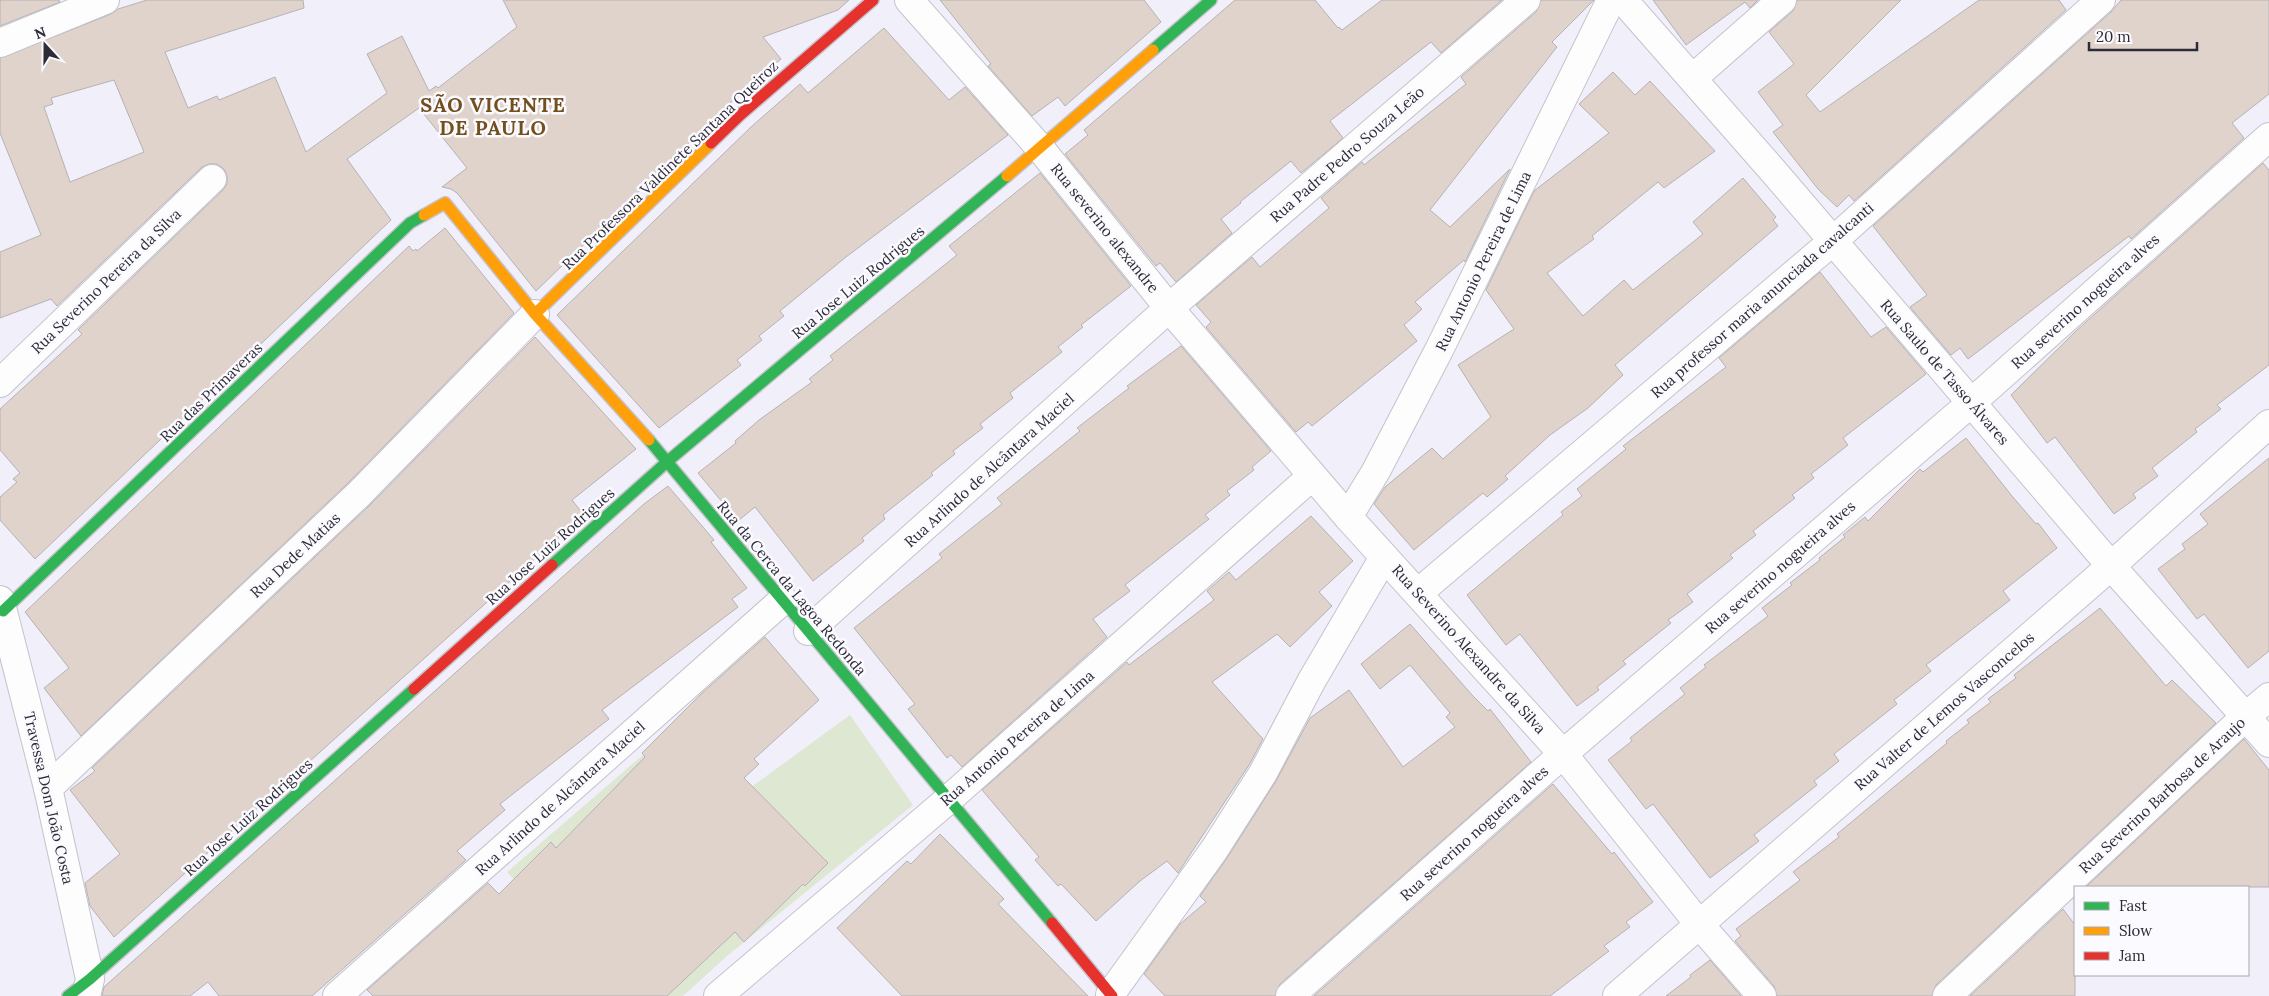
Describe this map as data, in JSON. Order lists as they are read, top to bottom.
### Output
{
  "streets": {
    "street": [
      "Rua Padre Pedro Souza Leão",
      "Rua Professora Valdinete Santana Queiroz",
      "Rua severino alexandre",
      "Rua Antonio Pereira de Lima",
      "Rua Severino Pereira da Silva",
      "Rua Jose Luiz Rodrigues",
      "Rua professor maria anunciada cavalcanti",
      "Rua severino nogueira alves",
      "Rua Saulo de Tasso Álvares",
      "Rua das Primaveras",
      "Rua Arlindo de Alcântara Maciel",
      "Rua Dede Matias",
      "Rua da Cerca da Lagoa Redonda",
      "Rua Severino Alexandre da Silva",
      "Rua Valter de Lemos Vasconcelos",
      "Rua Severino Barbosa de Araujo",
      "Travessa Dom João Costa"
    ]
  },
  "crossings": [
    ["Rua Padre Pedro Souza Leão", "Rua severino alexandre"],
    ["Rua Padre Pedro Souza Leão", "Rua Arlindo de Alcântara Maciel"],
    ["Rua Padre Pedro Souza Leão", "Rua Severino Alexandre da Silva"],
    ["Rua Professora Valdinete Santana Queiroz", "Rua Dede Matias"],
    ["Rua Professora Valdinete Santana Queiroz", "Rua da Cerca da Lagoa Redonda"],
    ["Rua severino alexandre", "Rua Jose Luiz Rodrigues"],
    ["Rua severino alexandre", "Rua Arlindo de Alcântara Maciel"],
    ["Rua severino alexandre", "Rua Severino Alexandre da Silva"],
    ["Rua Antonio Pereira de Lima", "Rua da Cerca da Lagoa Redonda"],
    ["Rua Antonio Pereira de Lima", "Rua Severino Alexandre da Silva"],
    ["Rua Jose Luiz Rodrigues", "Rua da Cerca da Lagoa Redonda"],
    ["Rua Jose Luiz Rodrigues", "Travessa Dom João Costa"],
    ["Rua professor maria anunciada cavalcanti", "Rua Saulo de Tasso Álvares"],
    ["Rua professor maria anunciada cavalcanti", "Rua Severino Alexandre da Silva"],
    ["Rua severino nogueira alves", "Rua Saulo de Tasso Álvares"],
    ["Rua severino nogueira alves", "Rua Severino Alexandre da Silva"],
    ["Rua Saulo de Tasso Álvares", "Rua Valter de Lemos Vasconcelos"],
    ["Rua Saulo de Tasso Álvares", "Rua Severino Barbosa de Araujo"],
    ["Rua das Primaveras", "Rua da Cerca da Lagoa Redonda"],
    ["Rua das Primaveras", "Travessa Dom João Costa"],
    ["Rua Arlindo de Alcântara Maciel", "Rua da Cerca da Lagoa Redonda"],
    ["Rua Arlindo de Alcântara Maciel", "Rua Severino Alexandre da Silva"],
    ["Rua Dede Matias", "Rua da Cerca da Lagoa Redonda"],
    ["Rua Dede Matias", "Travessa Dom João Costa"],
    ["Rua Severino Alexandre da Silva", "Rua Valter de Lemos Vasconcelos"]
  ],
  "districts": ["SÃO VICENTE DE PAULO"],
  "legend": ["Fast", "Slow", "Jam"],
  "scale_bar": "20 m",
  "north": "top"
}
